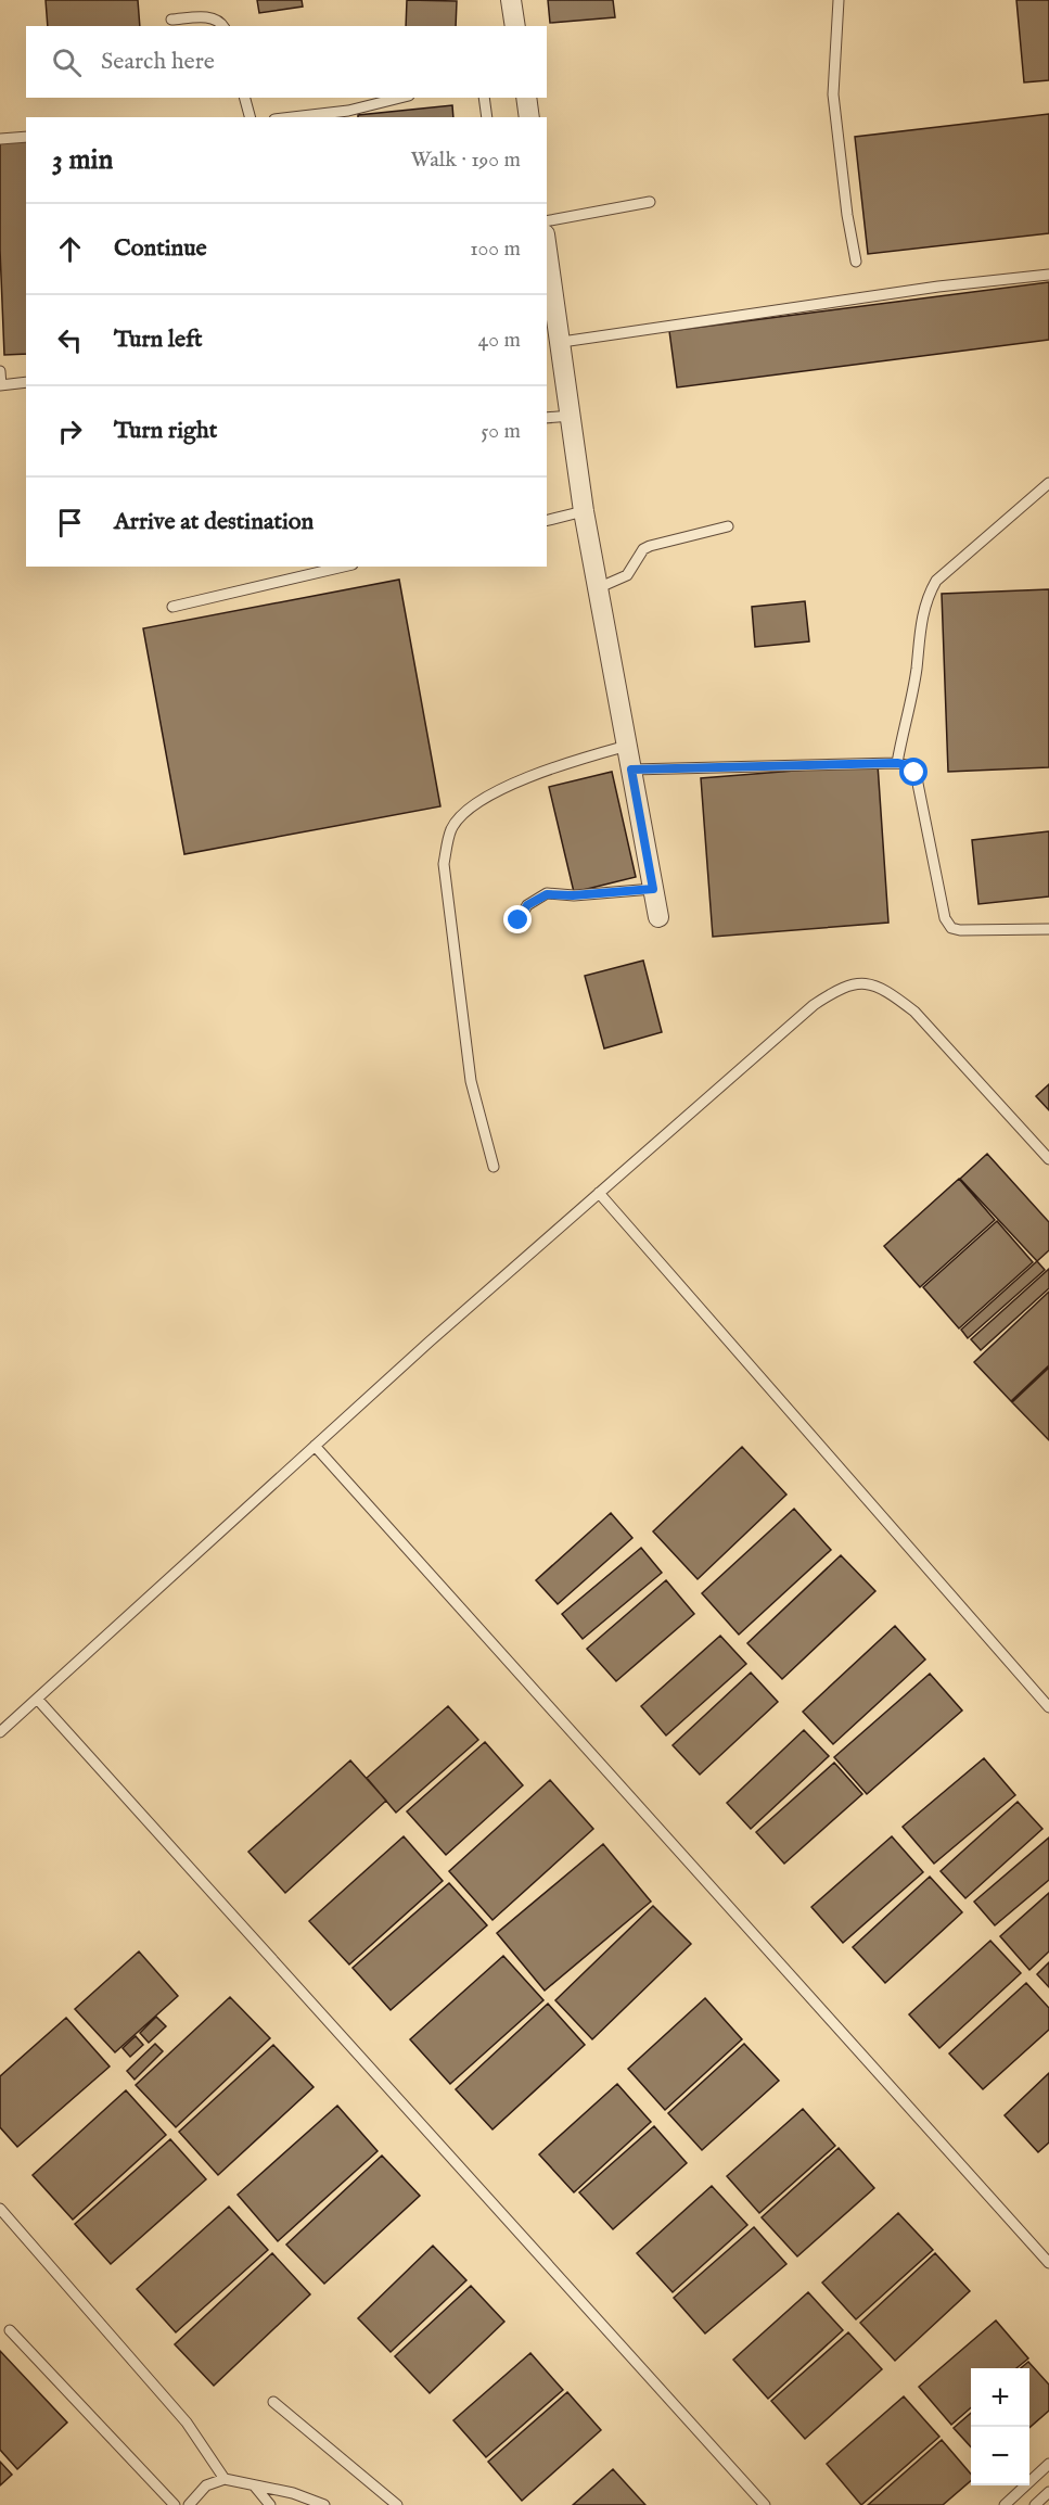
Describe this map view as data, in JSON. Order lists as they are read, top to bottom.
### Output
{
  "page": {
    "search": "Search here",
    "heading": ["3 min", "Walk · 190 m"],
    "list": [
      ["Continue", "100 m"],
      ["Turn left", "40 m"],
      ["Turn right", "50 m"],
      "Arrive at destination"
    ],
    "map_buttons": ["+", "−"]
  }
}
